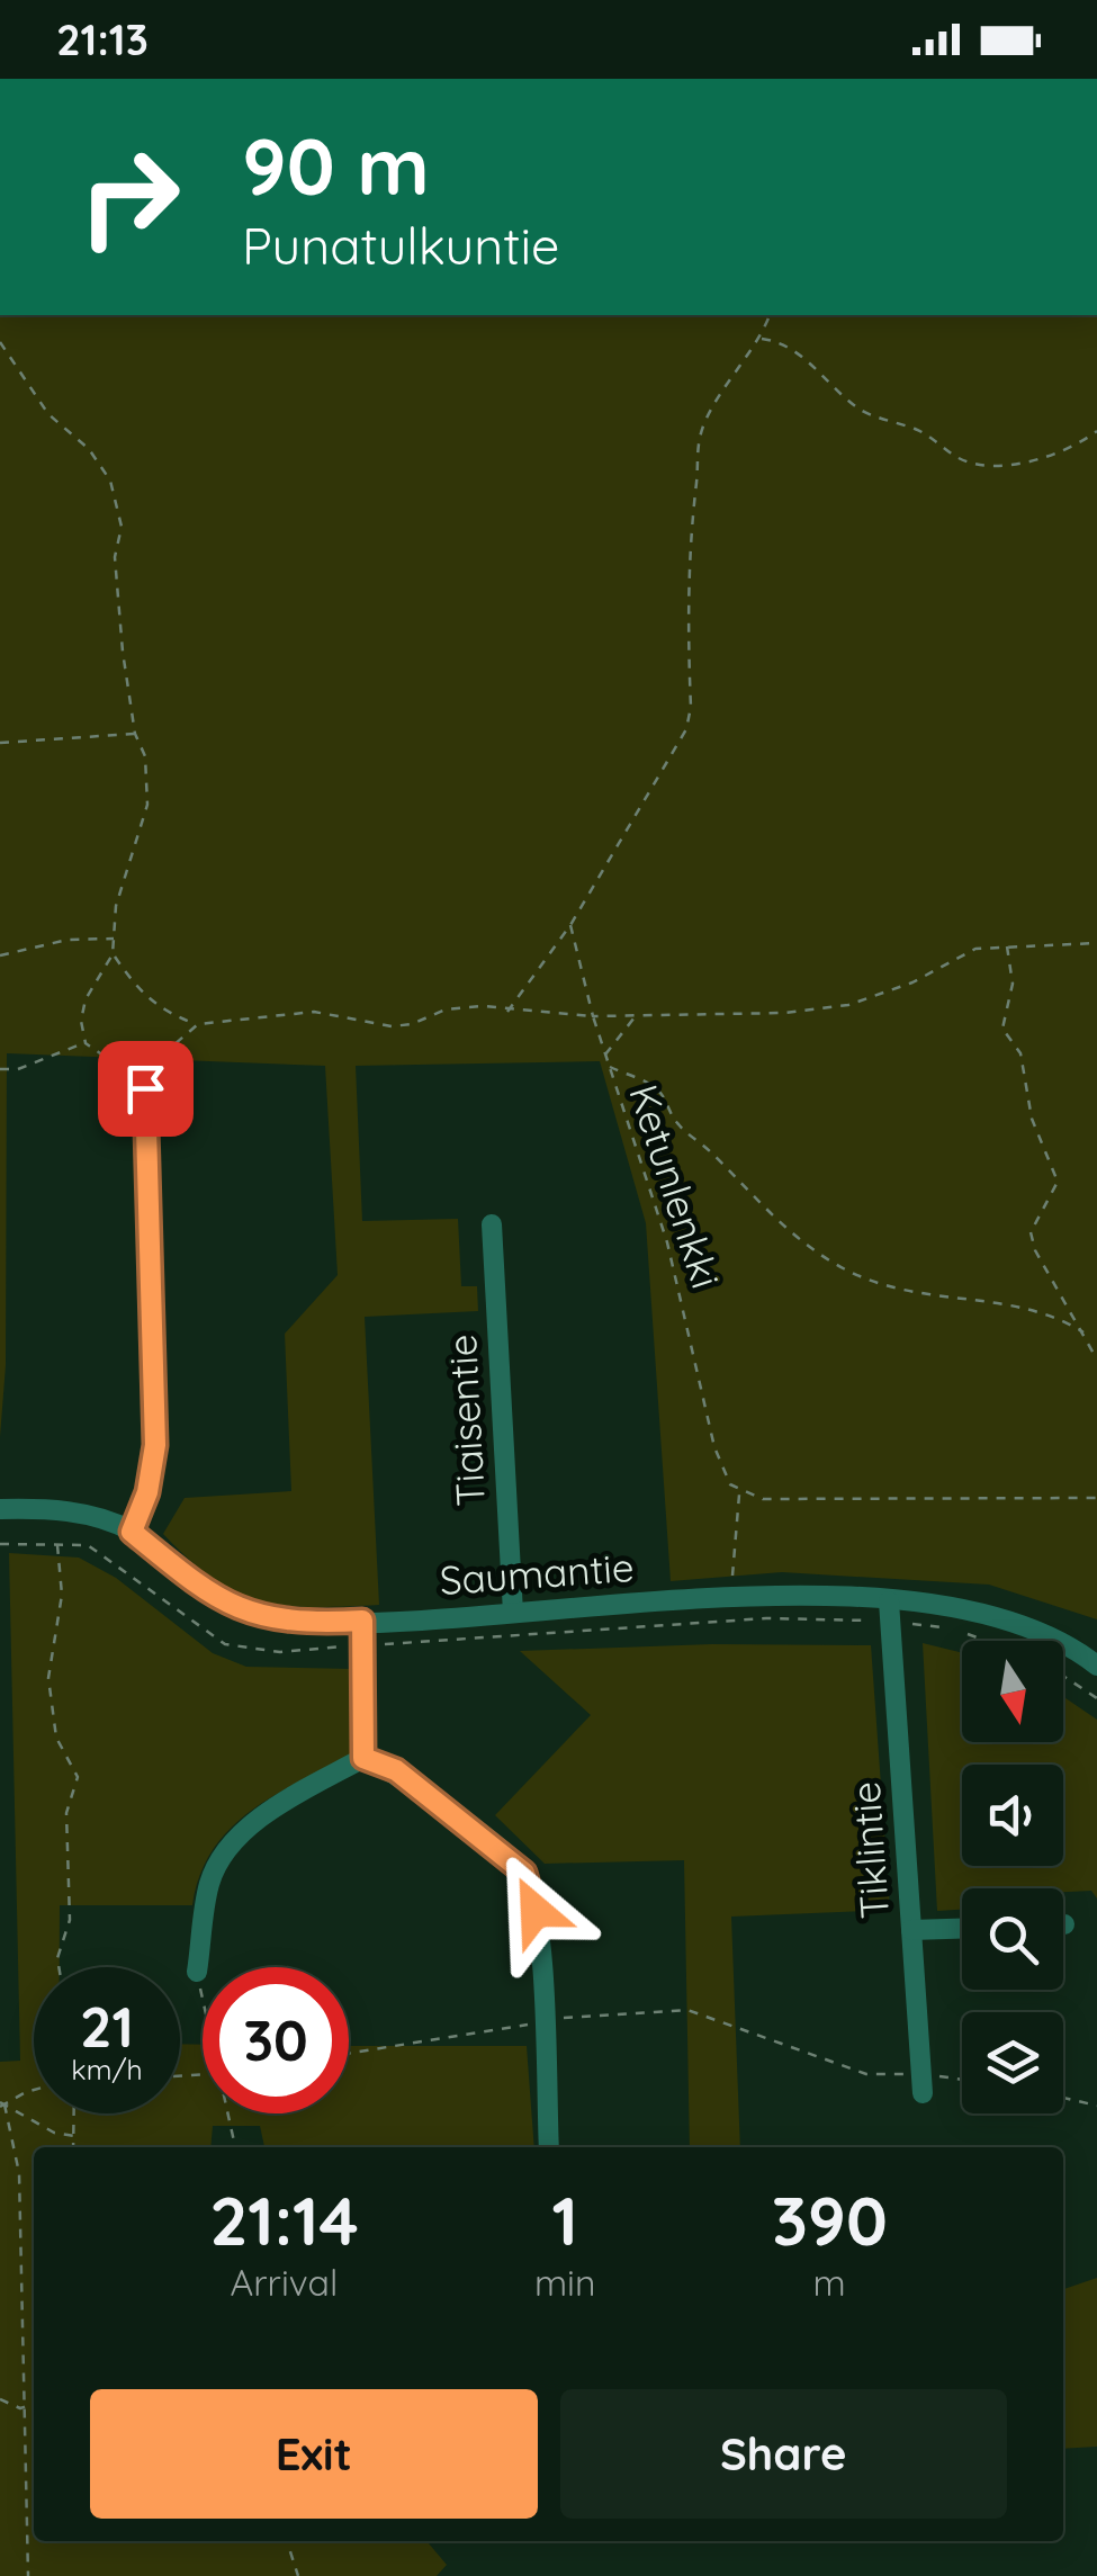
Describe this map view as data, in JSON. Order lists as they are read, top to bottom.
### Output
{
  "streets": {
    "street": ["Tiaisentie", "Saumantie", "Tiklintie"],
    "path": ["Ketunlenkki"]
  },
  "crossings": [
    ["Tiaisentie", "Saumantie"],
    ["Saumantie", "Tiklintie"]
  ],
  "north": "bottom",
  "page": {
    "status": "21:13",
    "turn": ["90 m", "Punatulkuntie"],
    "speed": "21 km/h",
    "limit": "30",
    "eta": [
      "21:14",
      "Arrival",
      "1",
      "min",
      "390",
      "m"
    ],
    "buttons": ["Exit", "Share"]
  }
}
